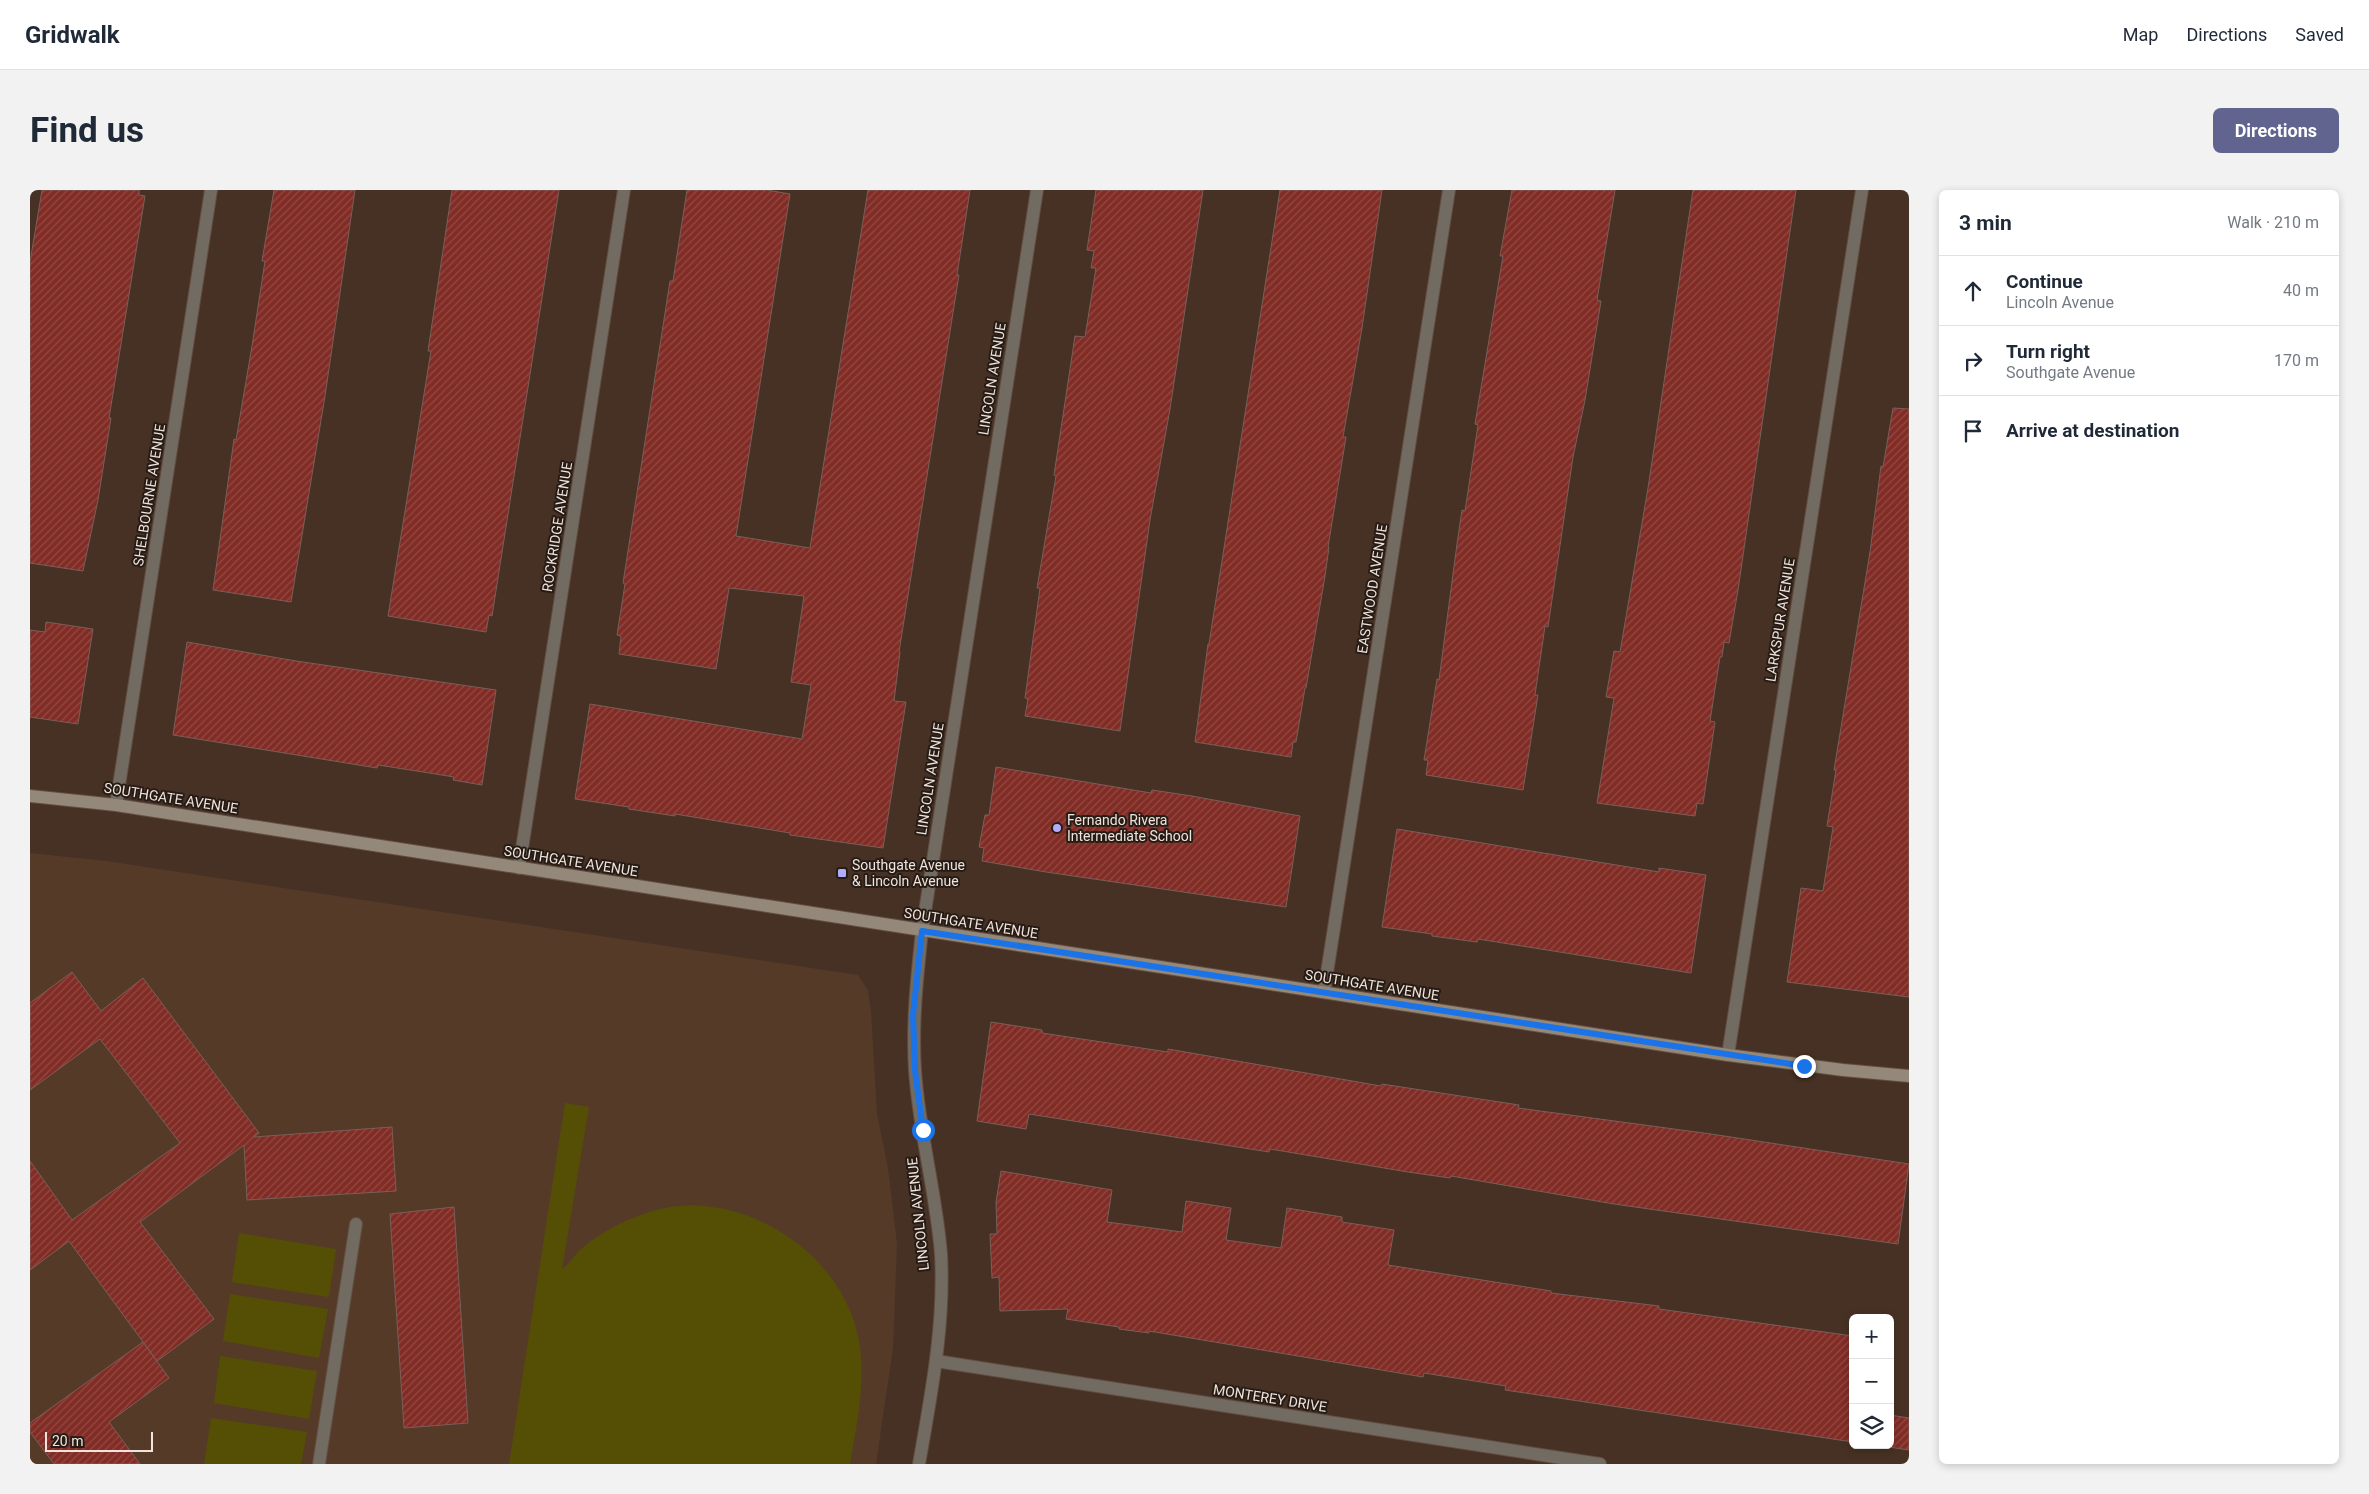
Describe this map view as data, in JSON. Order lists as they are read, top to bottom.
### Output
{
  "streets": {
    "street": [
      "LINCOLN AVENUE",
      "SHELBOURNE AVENUE",
      "ROCKRIDGE AVENUE",
      "EASTWOOD AVENUE",
      "LARKSPUR AVENUE",
      "SOUTHGATE AVENUE",
      "MONTEREY DRIVE"
    ]
  },
  "crossings": [
    ["LINCOLN AVENUE", "SOUTHGATE AVENUE"],
    ["LINCOLN AVENUE", "MONTEREY DRIVE"],
    ["SHELBOURNE AVENUE", "SOUTHGATE AVENUE"],
    ["ROCKRIDGE AVENUE", "SOUTHGATE AVENUE"],
    ["EASTWOOD AVENUE", "SOUTHGATE AVENUE"],
    ["LARKSPUR AVENUE", "SOUTHGATE AVENUE"]
  ],
  "places": {
    "other": ["Fernando Rivera Intermediate School"],
    "transit": ["Southgate Avenue & Lincoln Avenue"]
  },
  "scale_bar": "20 m",
  "page": {
    "header": "Gridwalk",
    "nav": ["Map", "Directions", "Saved"],
    "buttons": "Directions",
    "title": "Find us",
    "heading": ["3 min", "Walk · 210 m"],
    "list": [
      ["Continue", "Lincoln Avenue", "40 m"],
      ["Turn right", "Southgate Avenue", "170 m"],
      "Arrive at destination"
    ],
    "map_buttons": ["+", "−"],
    "scale": "20 m"
  }
}
